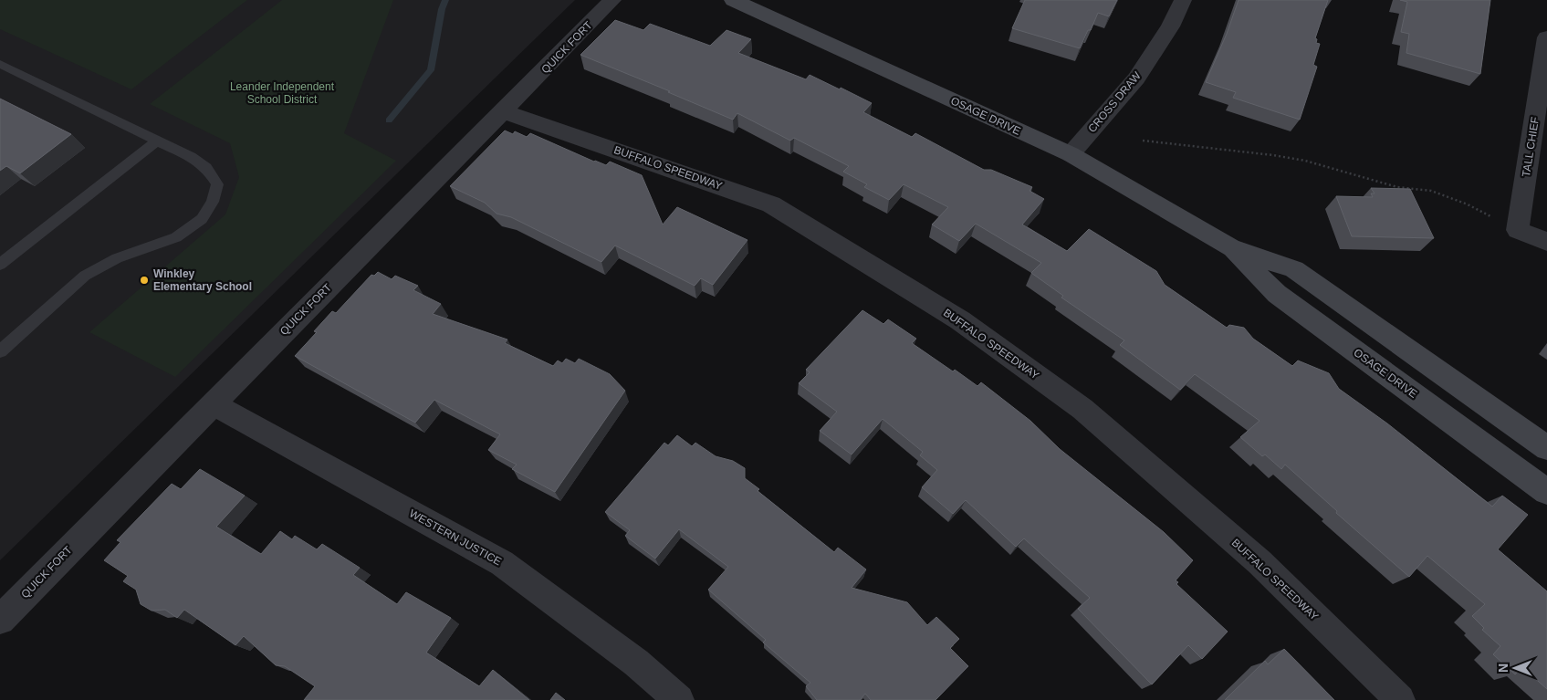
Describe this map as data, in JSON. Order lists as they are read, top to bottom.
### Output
{
  "streets": {
    "street": [
      "QUICK FORT",
      "CROSS DRAW",
      "OSAGE DRIVE",
      "TALL CHIEF",
      "BUFFALO SPEEDWAY",
      "WESTERN JUSTICE"
    ]
  },
  "crossings": [
    ["QUICK FORT", "BUFFALO SPEEDWAY"],
    ["QUICK FORT", "WESTERN JUSTICE"],
    ["CROSS DRAW", "OSAGE DRIVE"]
  ],
  "parks": ["Leander Independent School District"],
  "places": ["Winkley Elementary School"],
  "north": "left"
}
